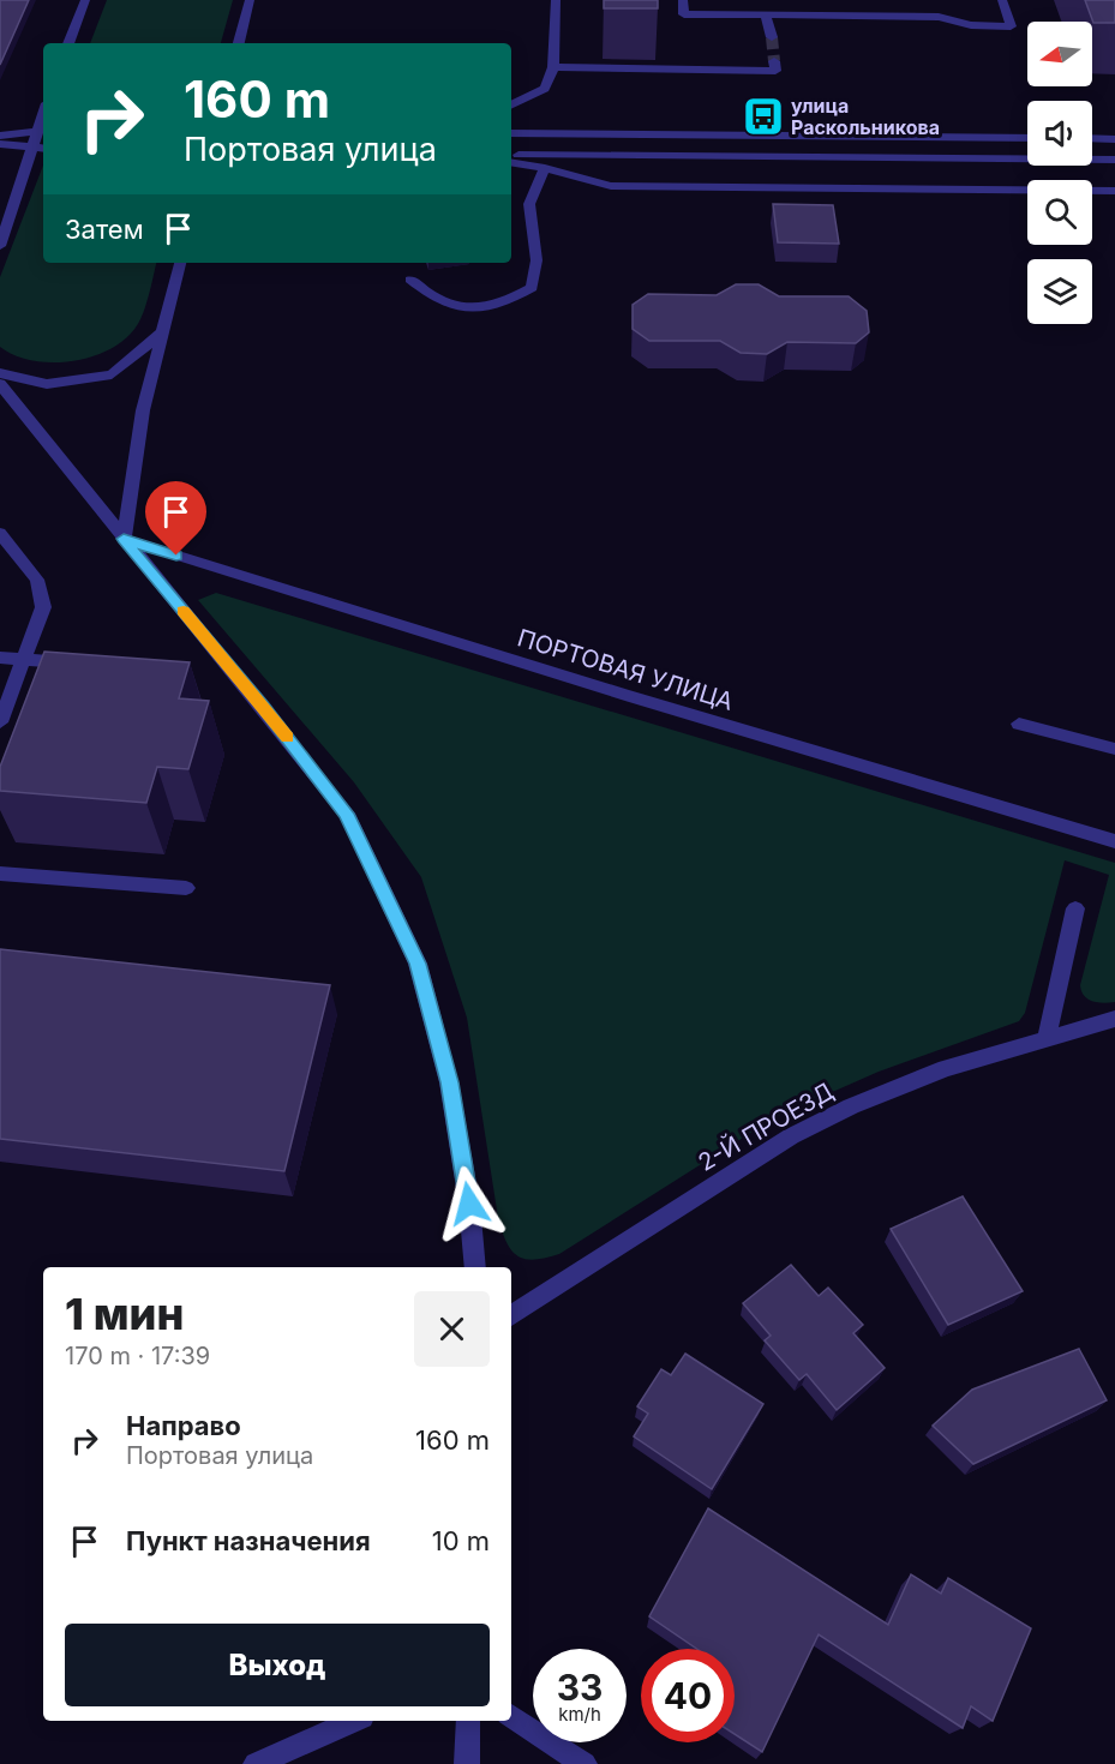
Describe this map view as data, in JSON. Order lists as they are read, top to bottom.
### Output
{
  "streets": {
    "street": ["ПОРТОВАЯ УЛИЦА", "2-Й ПРОЕЗД"]
  },
  "places": {
    "bus stop": ["улица Раскольникова"]
  },
  "north": "left",
  "page": {
    "turn": ["160 m", "Портовая улица"],
    "then": "Затем",
    "heading": ["1 мин", "170 m · 17:39"],
    "list": [
      {
        "name": "Направо",
        "note": "Портовая улица",
        "value": "160 m"
      },
      {
        "name": "Пункт назначения",
        "value": "10 m"
      }
    ],
    "buttons": "Выход",
    "speed": "33 km/h",
    "limit": "40"
  }
}
